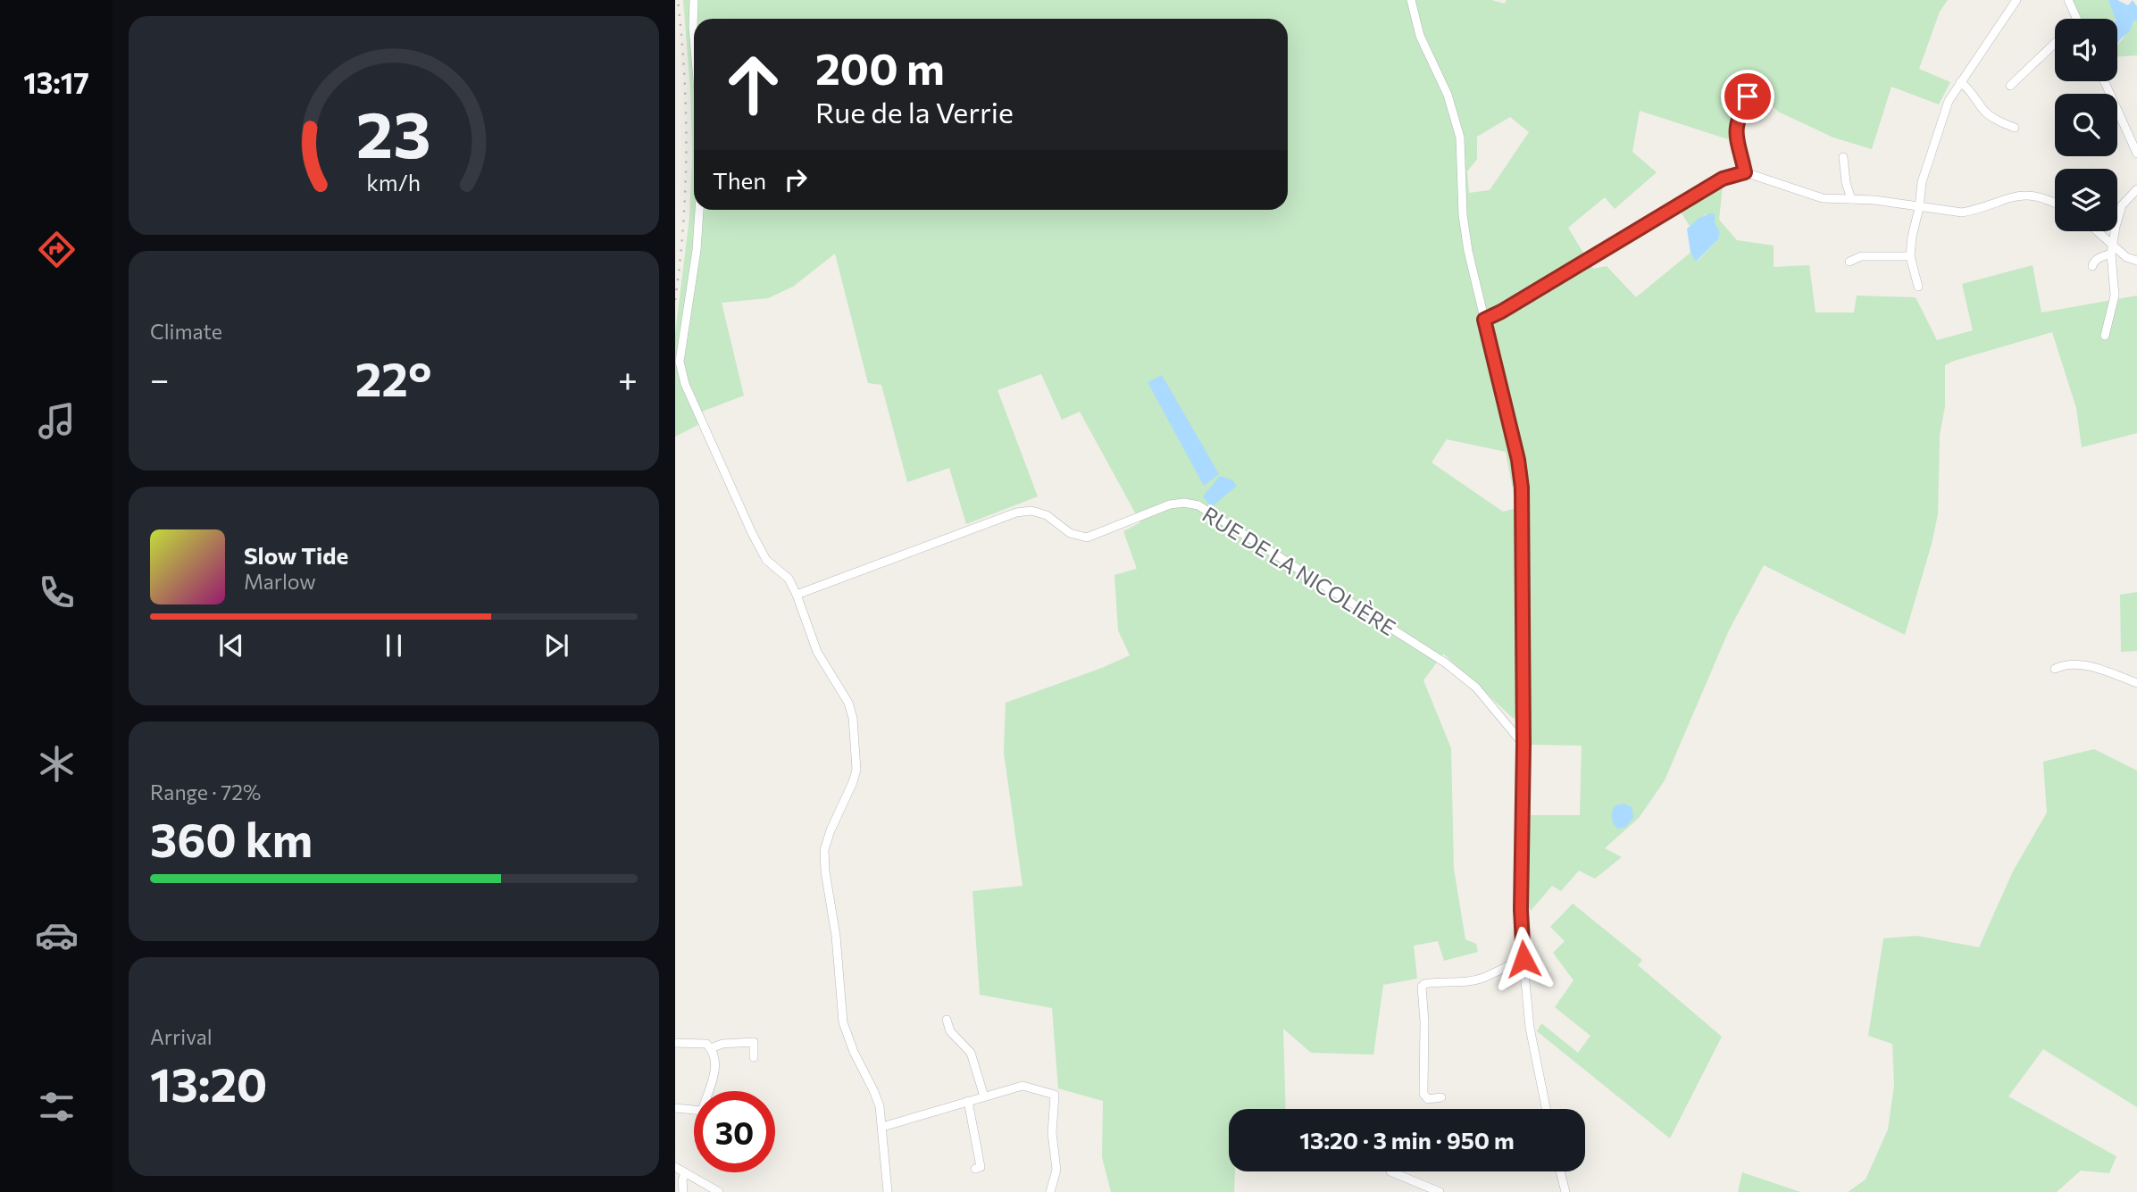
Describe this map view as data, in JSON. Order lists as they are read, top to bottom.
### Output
{
  "streets": {
    "street": ["RUE DE LA NICOLIÈRE"]
  },
  "page": {
    "tabs": "13:17",
    "turn": ["200 m", "Rue de la Verrie"],
    "then": "Then",
    "tile": [
      "Climate",
      ["Range · 72%", "360 km"],
      ["Arrival", "13:20"]
    ],
    "heat": ["−", "22°", "+"],
    "song": ["Slow Tide", "Marlow"],
    "limit": "30",
    "trip": "13:20 · 3 min · 950 m",
    "gauge": ["23", "km/h"]
  }
}
